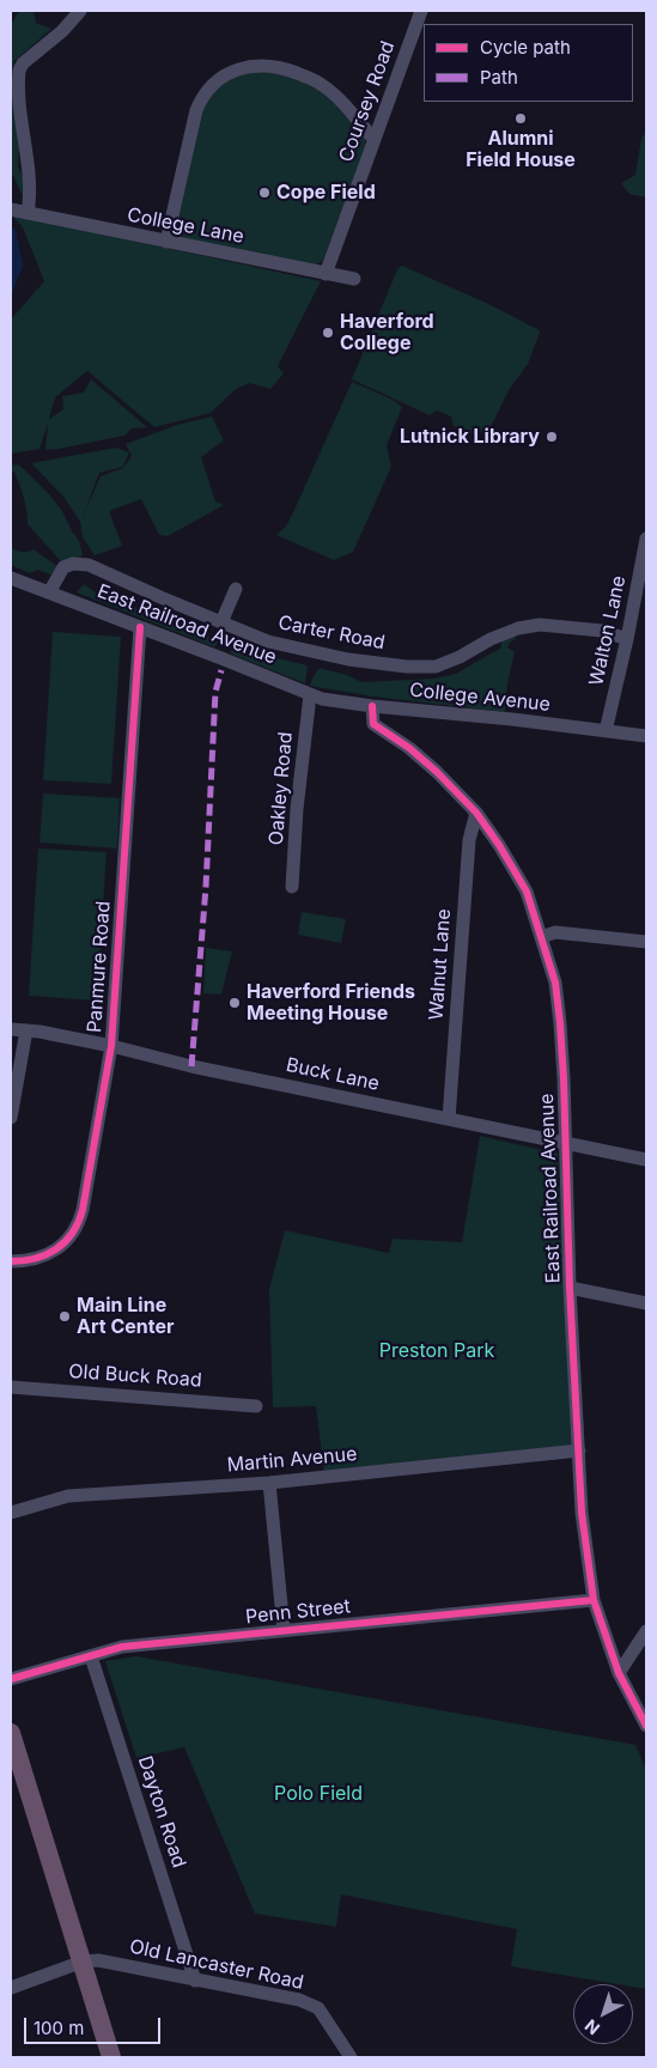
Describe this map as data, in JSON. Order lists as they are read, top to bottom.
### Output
{
  "streets": {
    "street": [
      "Coursey Road",
      "College Lane",
      "East Railroad Avenue",
      "Walton Lane",
      "Carter Road",
      "College Avenue",
      "Oakley Road",
      "Walnut Lane",
      "Panmure Road",
      "Buck Lane",
      "Old Buck Road",
      "Martin Avenue",
      "Penn Street",
      "Dayton Road",
      "Old Lancaster Road"
    ]
  },
  "crossings": [
    ["Coursey Road", "College Lane"],
    ["East Railroad Avenue", "Carter Road"],
    ["East Railroad Avenue", "College Avenue"],
    ["East Railroad Avenue", "Oakley Road"],
    ["East Railroad Avenue", "Walnut Lane"],
    ["East Railroad Avenue", "Panmure Road"],
    ["East Railroad Avenue", "Buck Lane"],
    ["East Railroad Avenue", "Martin Avenue"],
    ["East Railroad Avenue", "Penn Street"],
    ["Walton Lane", "Carter Road"],
    ["Walton Lane", "College Avenue"],
    ["College Avenue", "Oakley Road"],
    ["Walnut Lane", "Buck Lane"],
    ["Panmure Road", "Buck Lane"],
    ["Penn Street", "Dayton Road"],
    ["Dayton Road", "Old Lancaster Road"]
  ],
  "parks": ["Preston Park", "Polo Field"],
  "places": [
    "Alumni Field House",
    "Cope Field",
    "Haverford College",
    "Lutnick Library",
    "Haverford Friends Meeting House",
    "Main Line Art Center"
  ],
  "legend": ["Cycle path", "Path"],
  "scale_bar": "100 m",
  "north": "bottom left"
}
